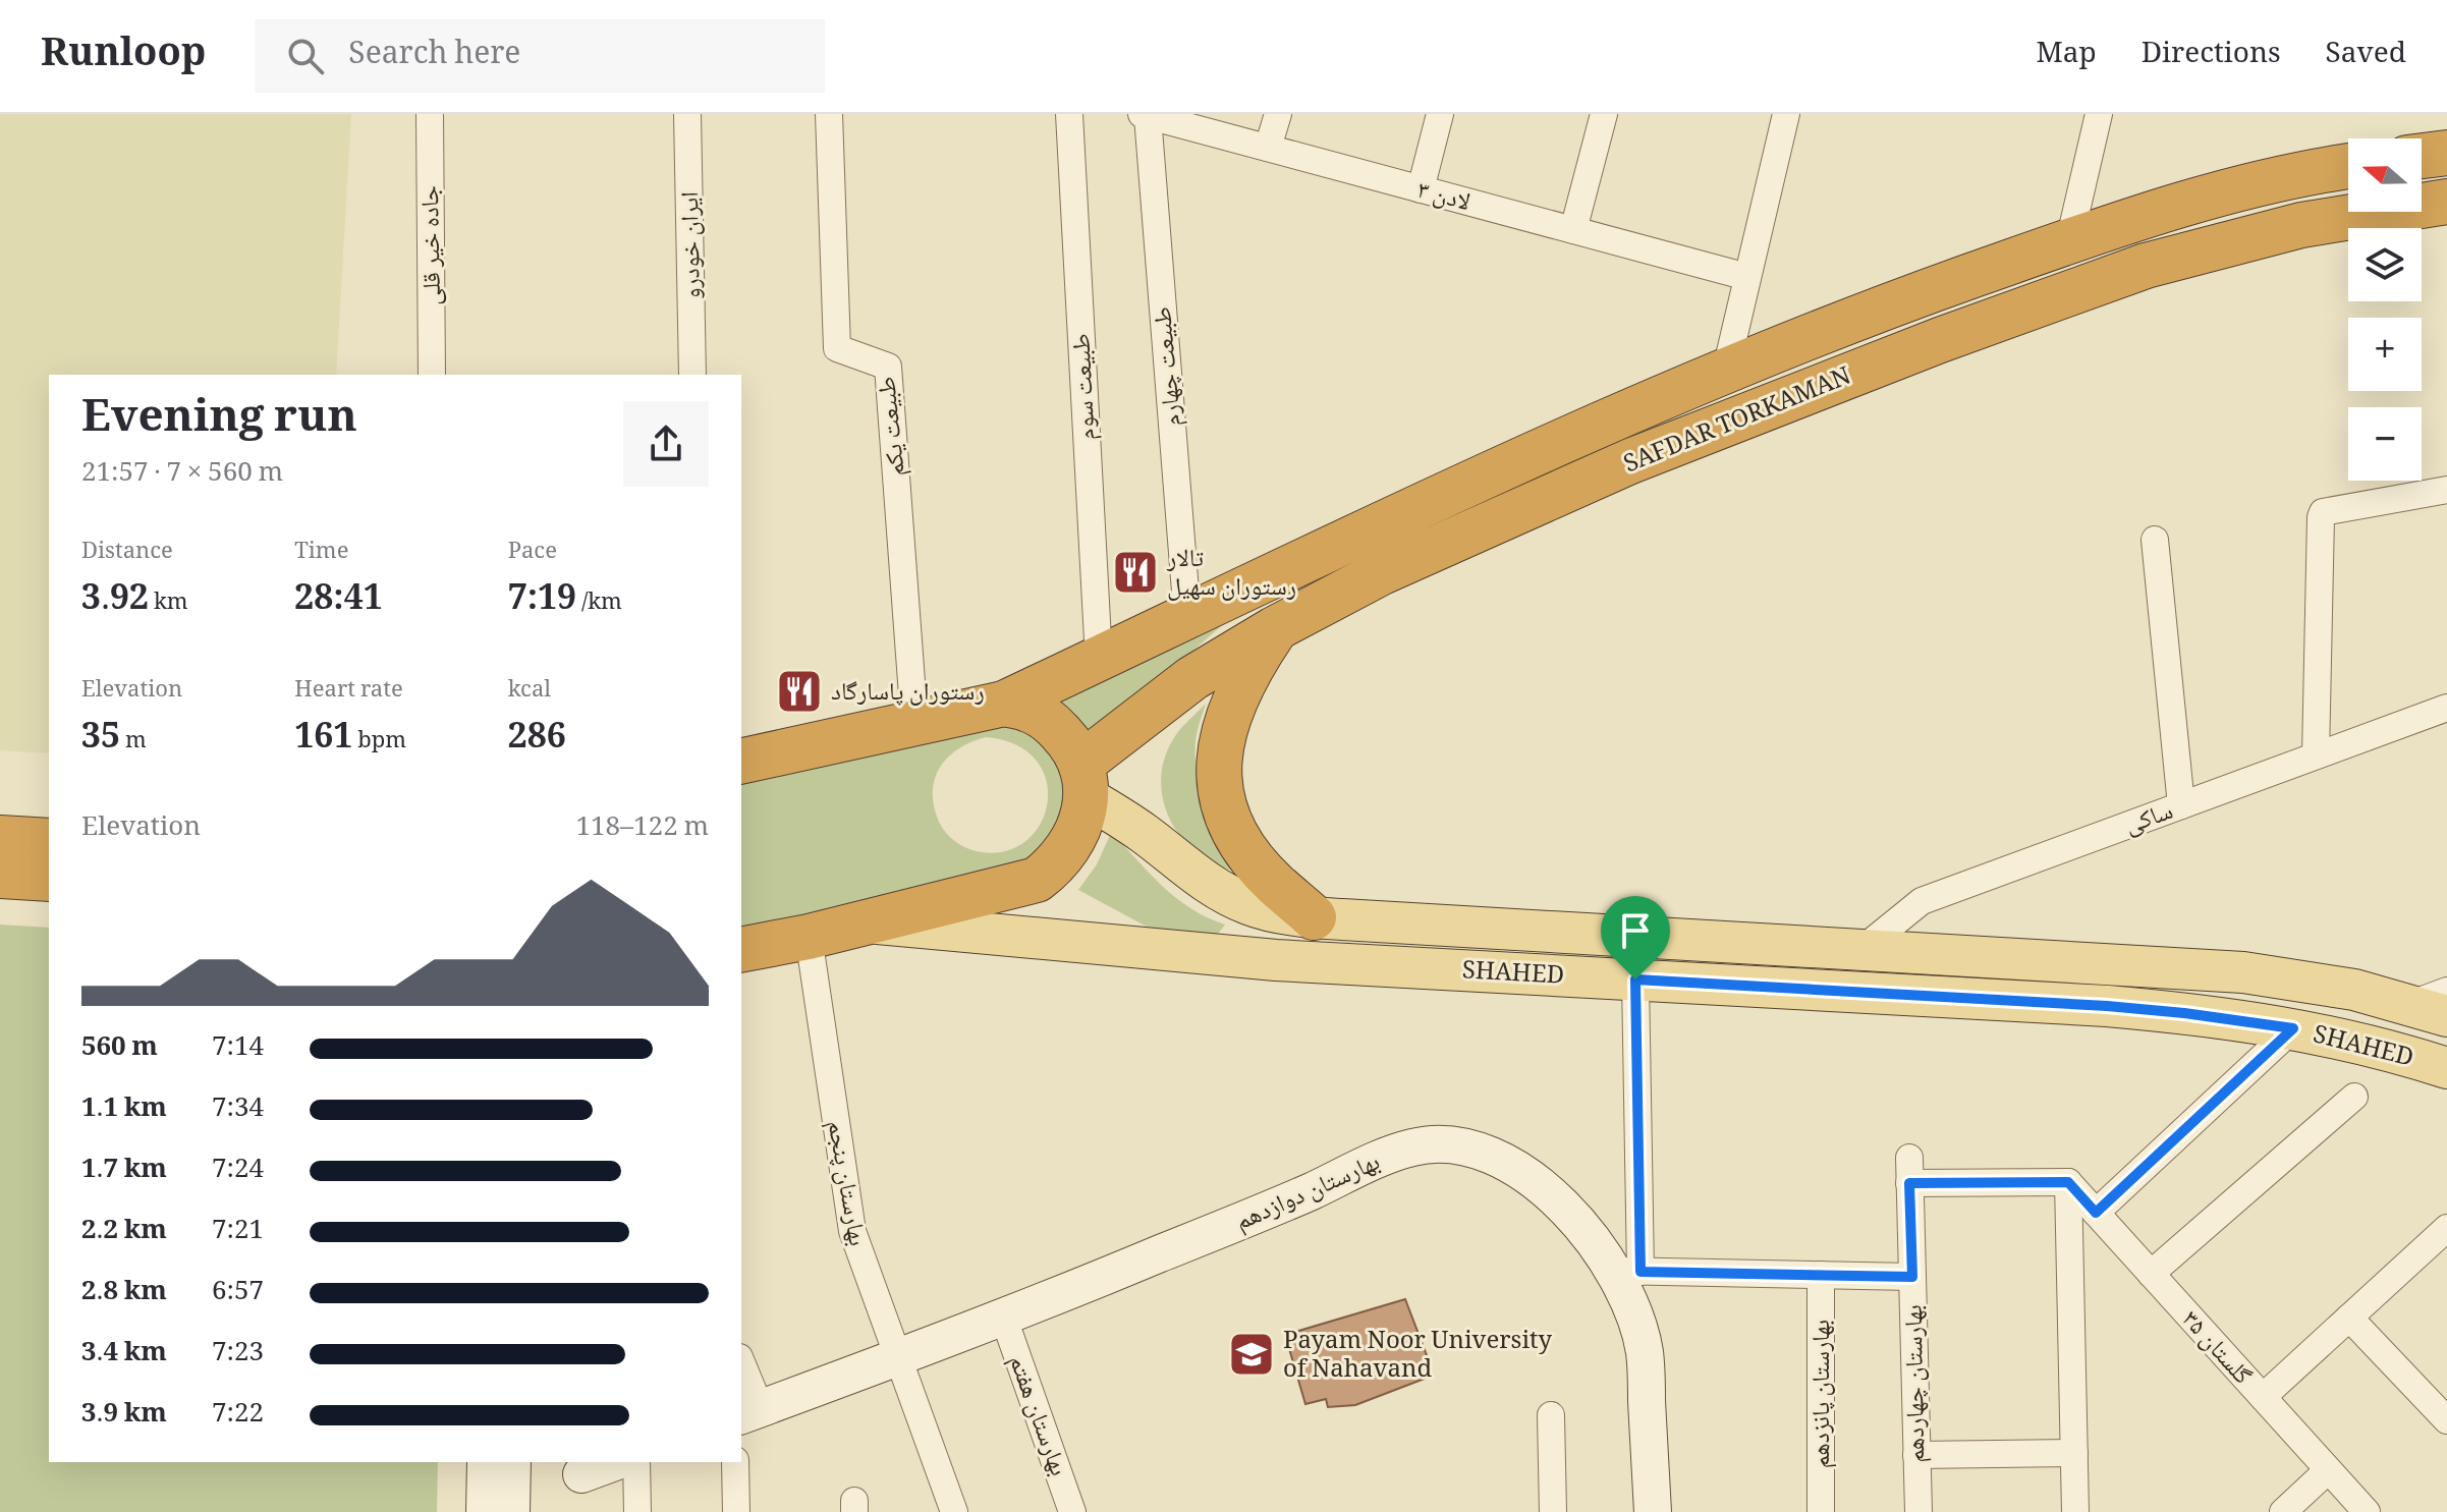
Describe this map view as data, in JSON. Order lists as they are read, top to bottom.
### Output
{
  "streets": {
    "highway": ["SAFDAR TORKAMAN"],
    "main road": ["SHAHED"],
    "street": [
      "لادن ۳",
      "جاده خیر قلی",
      "ایران خودرو",
      "طبیعت چهارم",
      "طبیعت سوم",
      "طبیعت یکم",
      "ساکی",
      "بهارستان پنجم",
      "بهارستان دوازدهم",
      "گلستان ۳۵",
      "بهارستان چهاردهم",
      "بهارستان پانزدهم",
      "بهارستان هفتم"
    ]
  },
  "crossings": [
    ["لادن ۳", "طبیعت چهارم"],
    ["طبیعت چهارم", "SAFDAR TORKAMAN"],
    ["طبیعت سوم", "SAFDAR TORKAMAN"],
    ["SAFDAR TORKAMAN", "طبیعت یکم"],
    ["SAFDAR TORKAMAN", "SHAHED"],
    ["ساکی", "SHAHED"],
    ["بهارستان پنجم", "بهارستان دوازدهم"],
    ["بهارستان دوازدهم", "بهارستان هفتم"],
    ["گلستان ۳۵", "بهارستان چهاردهم"]
  ],
  "places": {
    "restaurant": ["تالار رستوران سهیل", "رستوران پاسارگاد"],
    "school or university": ["Payam Noor University of Nahavand"]
  },
  "north": "left",
  "page": {
    "header": "Runloop",
    "search": "Search here",
    "nav": ["Map", "Directions", "Saved"],
    "map_buttons": ["+", "−"],
    "heading": ["Evening run", "21:57 · 7 × 560 m"],
    "stats": [
      ["Distance", "3.92 km"],
      ["Time", "28:41"],
      ["Pace", "7:19 /km"],
      ["Elevation", "35 m"],
      ["Heart rate", "161 bpm"],
      ["kcal", "286"]
    ],
    "chart": ["Elevation", "118–122 m"],
    "list": [
      {
        "name": "560 m",
        "note": "7:14"
      },
      {
        "name": "1.1 km",
        "note": "7:34"
      },
      {
        "name": "1.7 km",
        "note": "7:24"
      },
      {
        "name": "2.2 km",
        "note": "7:21"
      },
      {
        "name": "2.8 km",
        "note": "6:57"
      },
      {
        "name": "3.4 km",
        "note": "7:23"
      },
      {
        "name": "3.9 km",
        "note": "7:22"
      }
    ]
  }
}
